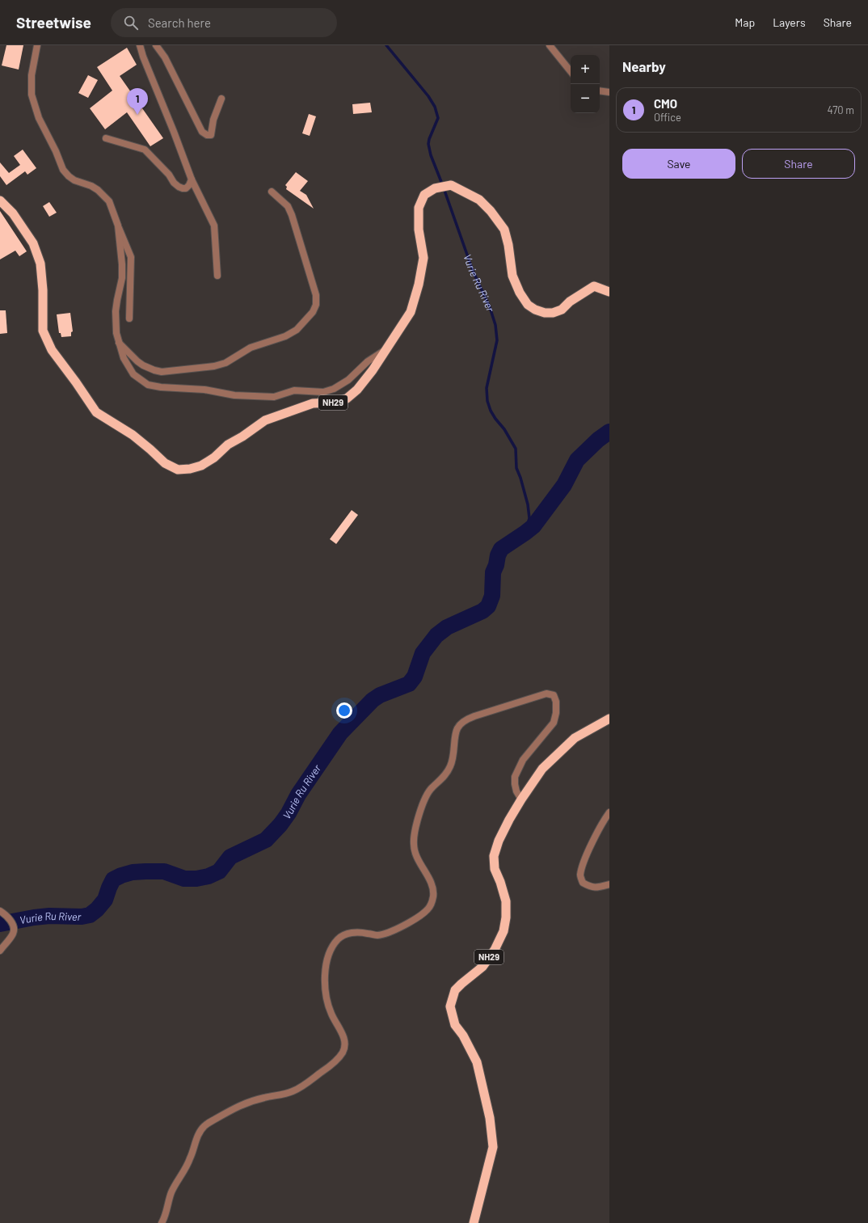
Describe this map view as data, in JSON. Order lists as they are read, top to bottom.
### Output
{
  "streets": {
    "highway": ["NH29"]
  },
  "water": ["Vurie Ru River"],
  "page": {
    "header": "Streetwise",
    "search": "Search here",
    "nav": ["Map", "Layers", "Share"],
    "heading": "Nearby",
    "map_buttons": ["+", "−"],
    "list": [
      {
        "mark": "1",
        "name": "CMO",
        "note": "Office",
        "value": "470 m"
      }
    ],
    "pins": "1",
    "buttons": ["Save", "Share"]
  }
}
